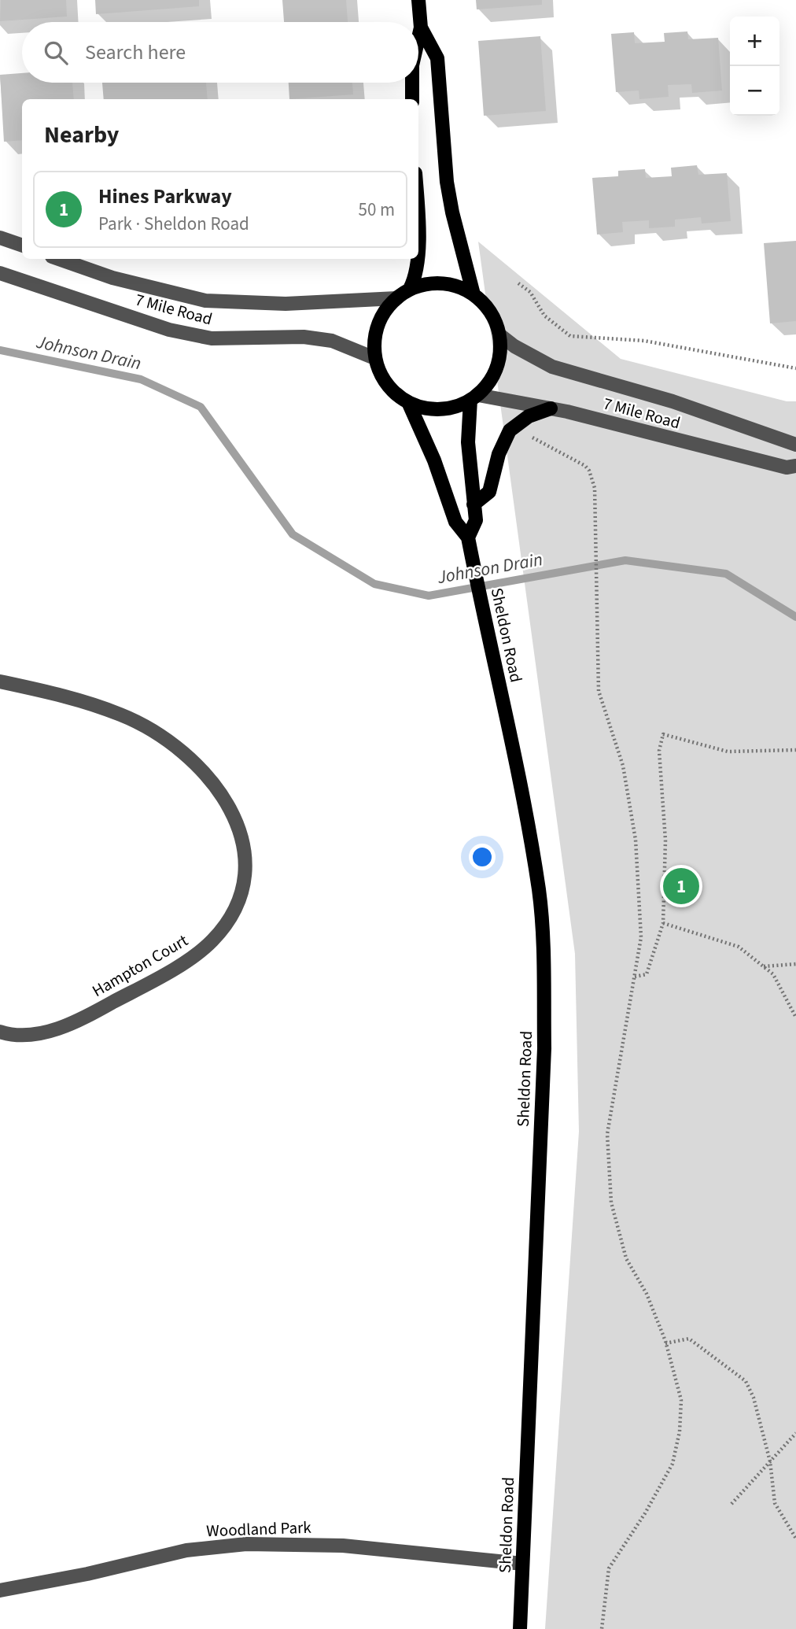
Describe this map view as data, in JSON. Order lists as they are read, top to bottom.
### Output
{
  "streets": {
    "main road": ["Sheldon Road"],
    "street": ["7 Mile Road", "Hampton Court", "Woodland Park"]
  },
  "crossings": [
    ["7 Mile Road", "Sheldon Road"],
    ["Sheldon Road", "Woodland Park"]
  ],
  "water": ["Johnson Drain"],
  "page": {
    "map_buttons": ["+", "−"],
    "search": "Search here",
    "heading": "Nearby",
    "list": [
      {
        "mark": "1",
        "name": "Hines Parkway",
        "note": "Park · Sheldon Road",
        "value": "50 m"
      }
    ],
    "pins": "1"
  }
}
